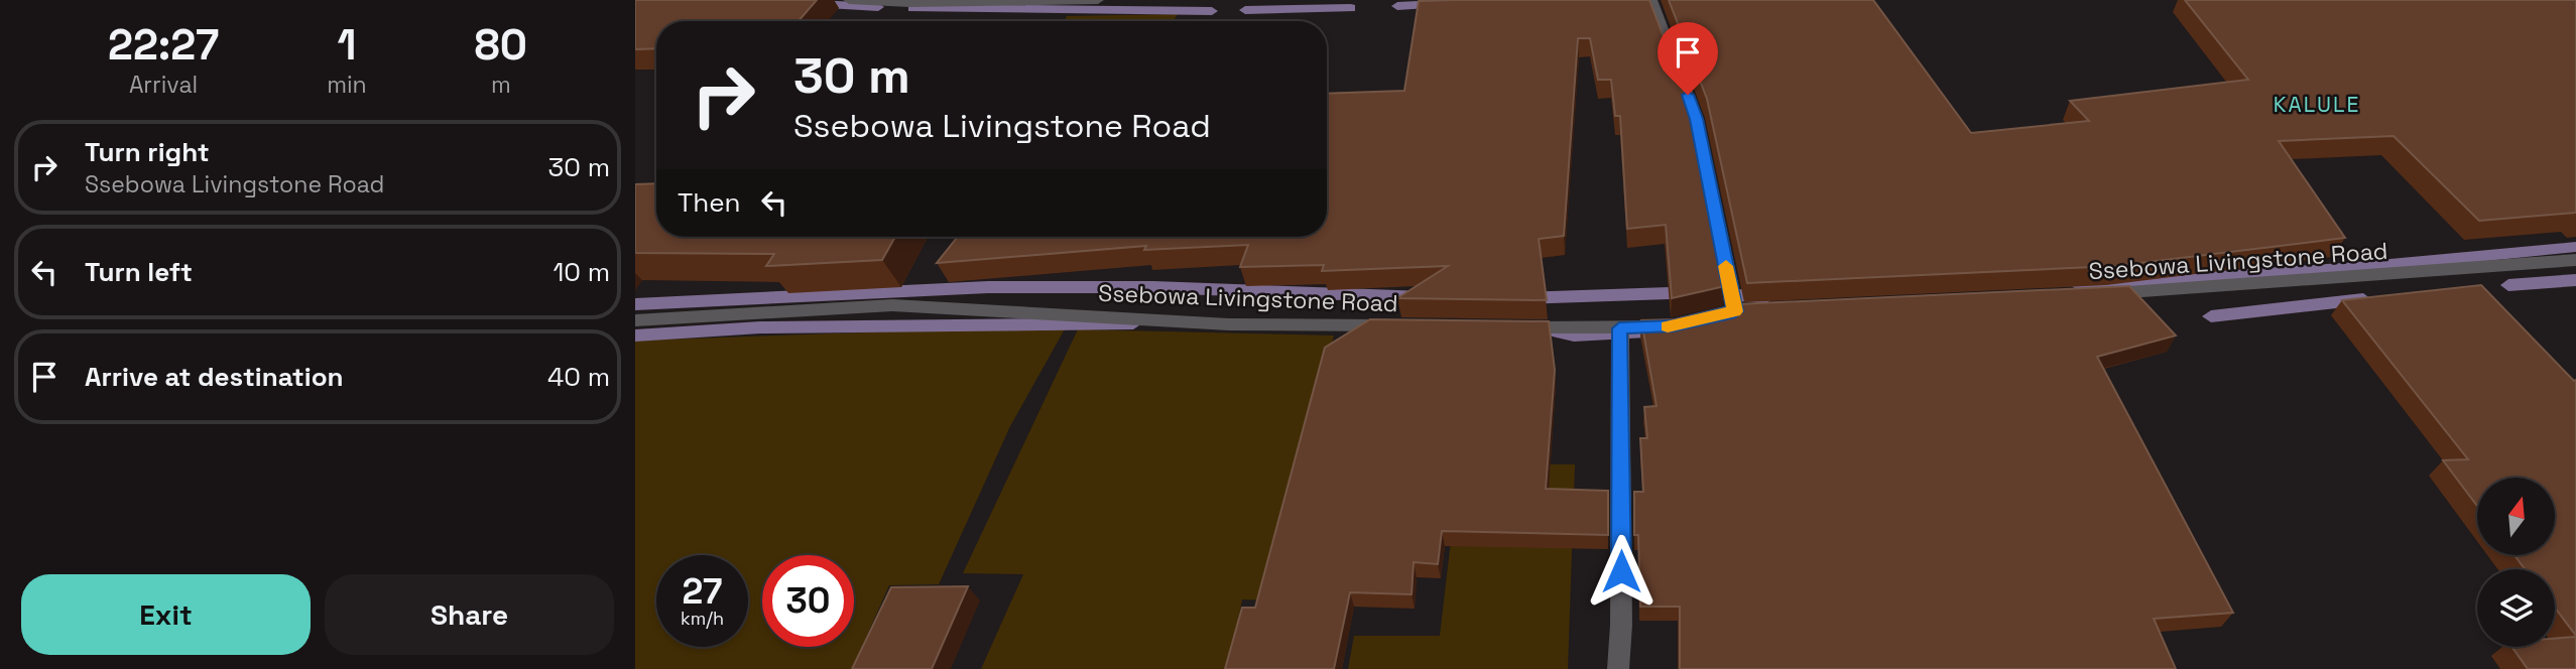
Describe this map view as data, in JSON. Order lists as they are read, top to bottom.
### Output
{
  "streets": {
    "street": ["Ssebowa Livingstone Road"]
  },
  "districts": ["KALULE"],
  "north": "top",
  "page": {
    "eta": [
      "22:27",
      "Arrival",
      "1",
      "min",
      "80",
      "m"
    ],
    "turn": ["30 m", "Ssebowa Livingstone Road"],
    "list": [
      {
        "name": "Turn right",
        "note": "Ssebowa Livingstone Road",
        "value": "30 m"
      },
      {
        "name": "Turn left",
        "value": "10 m"
      },
      {
        "name": "Arrive at destination",
        "value": "40 m"
      }
    ],
    "then": "Then",
    "speed": "27 km/h",
    "limit": "30",
    "buttons": ["Exit", "Share"]
  }
}
